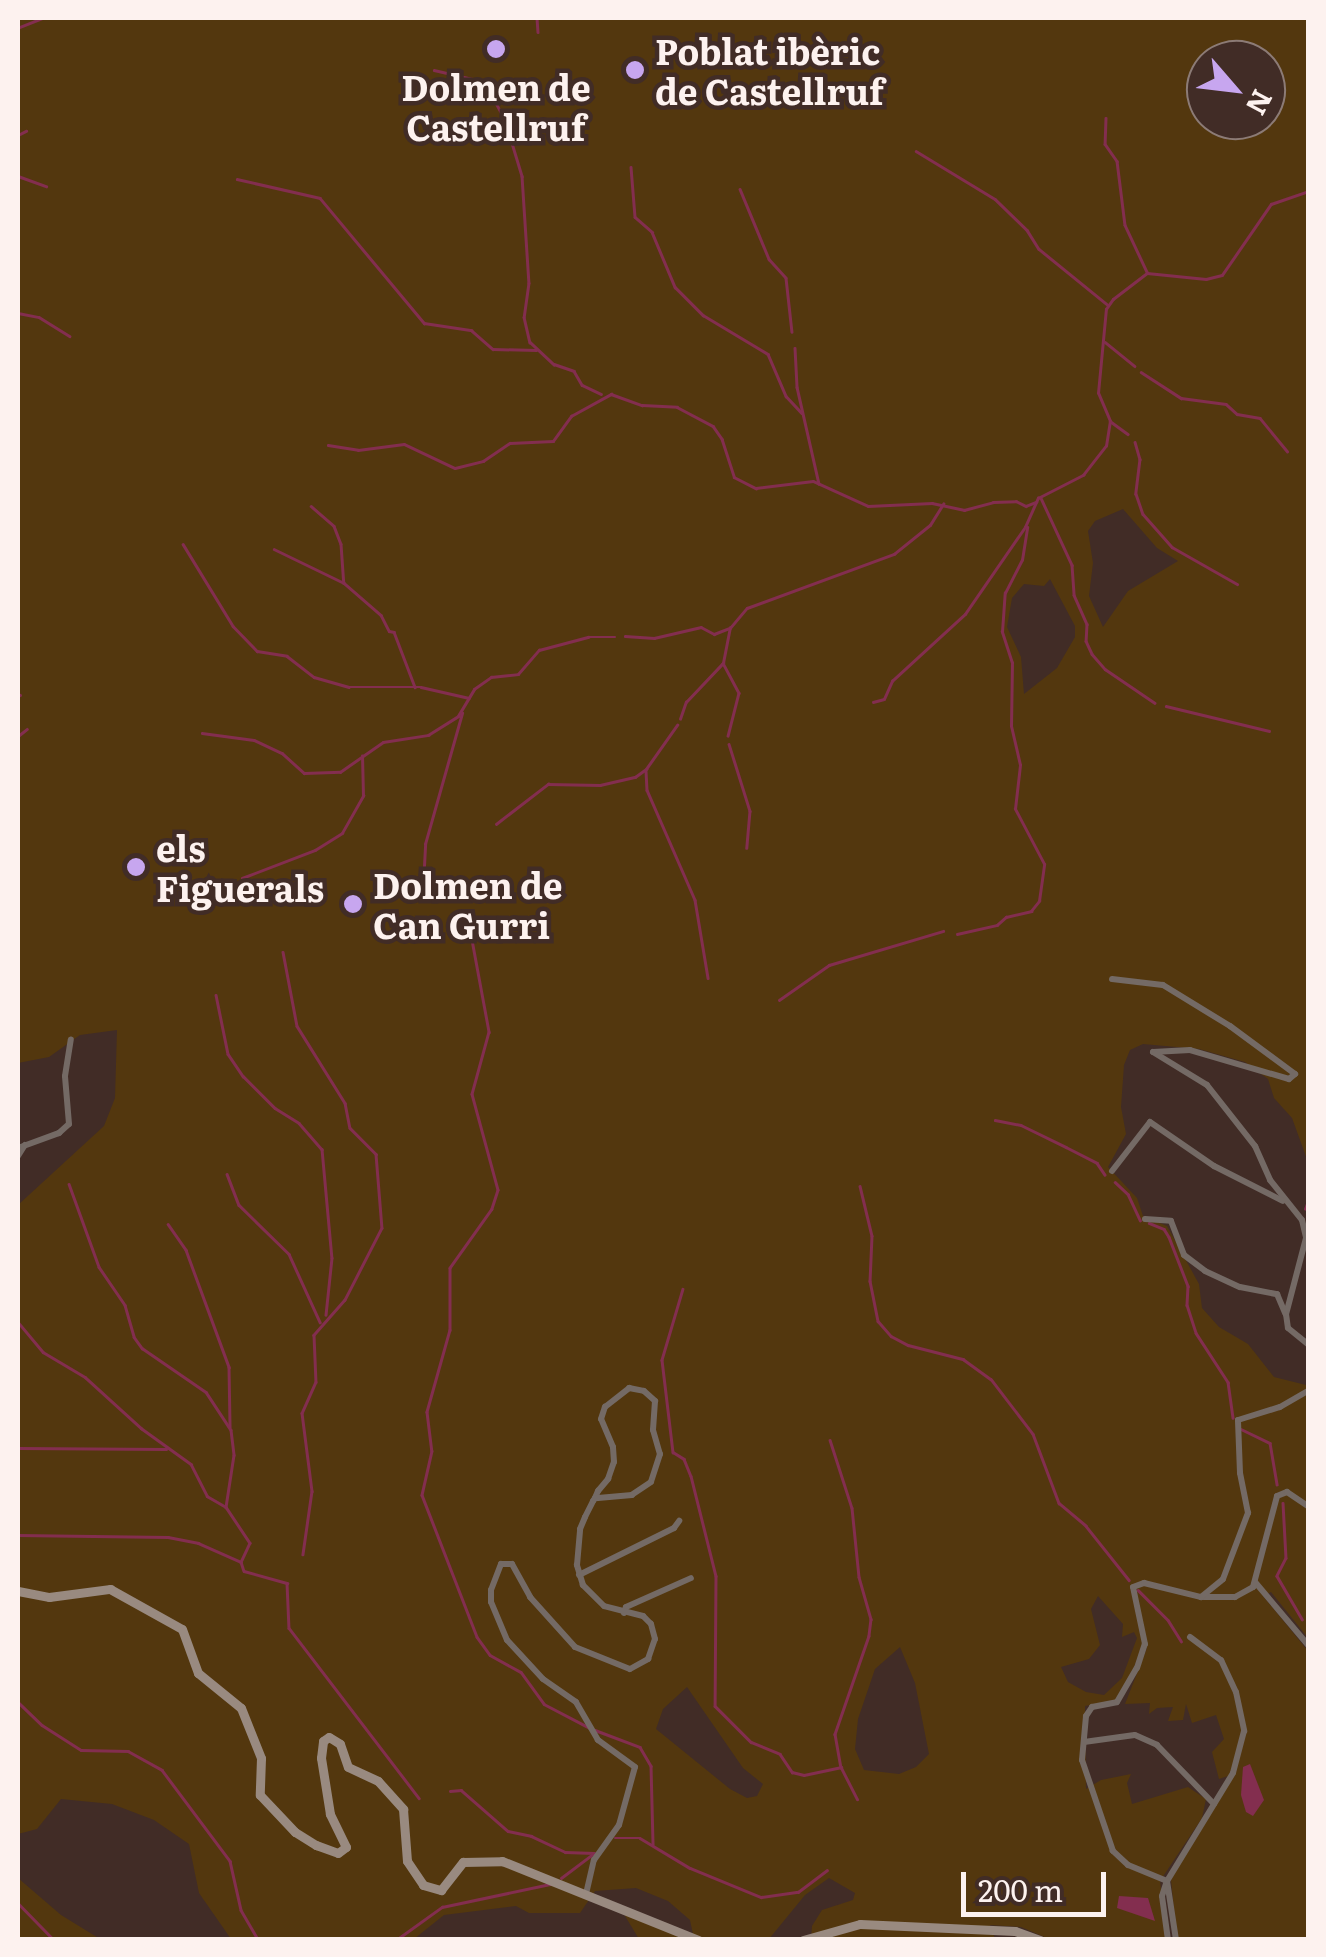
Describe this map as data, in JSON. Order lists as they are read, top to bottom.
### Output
{
  "places": [
    "Dolmen de Castellruf",
    "Poblat ibèric de Castellruf",
    "els Figuerals",
    "Dolmen de Can Gurri"
  ],
  "scale_bar": "200 m",
  "north": "bottom right"
}
